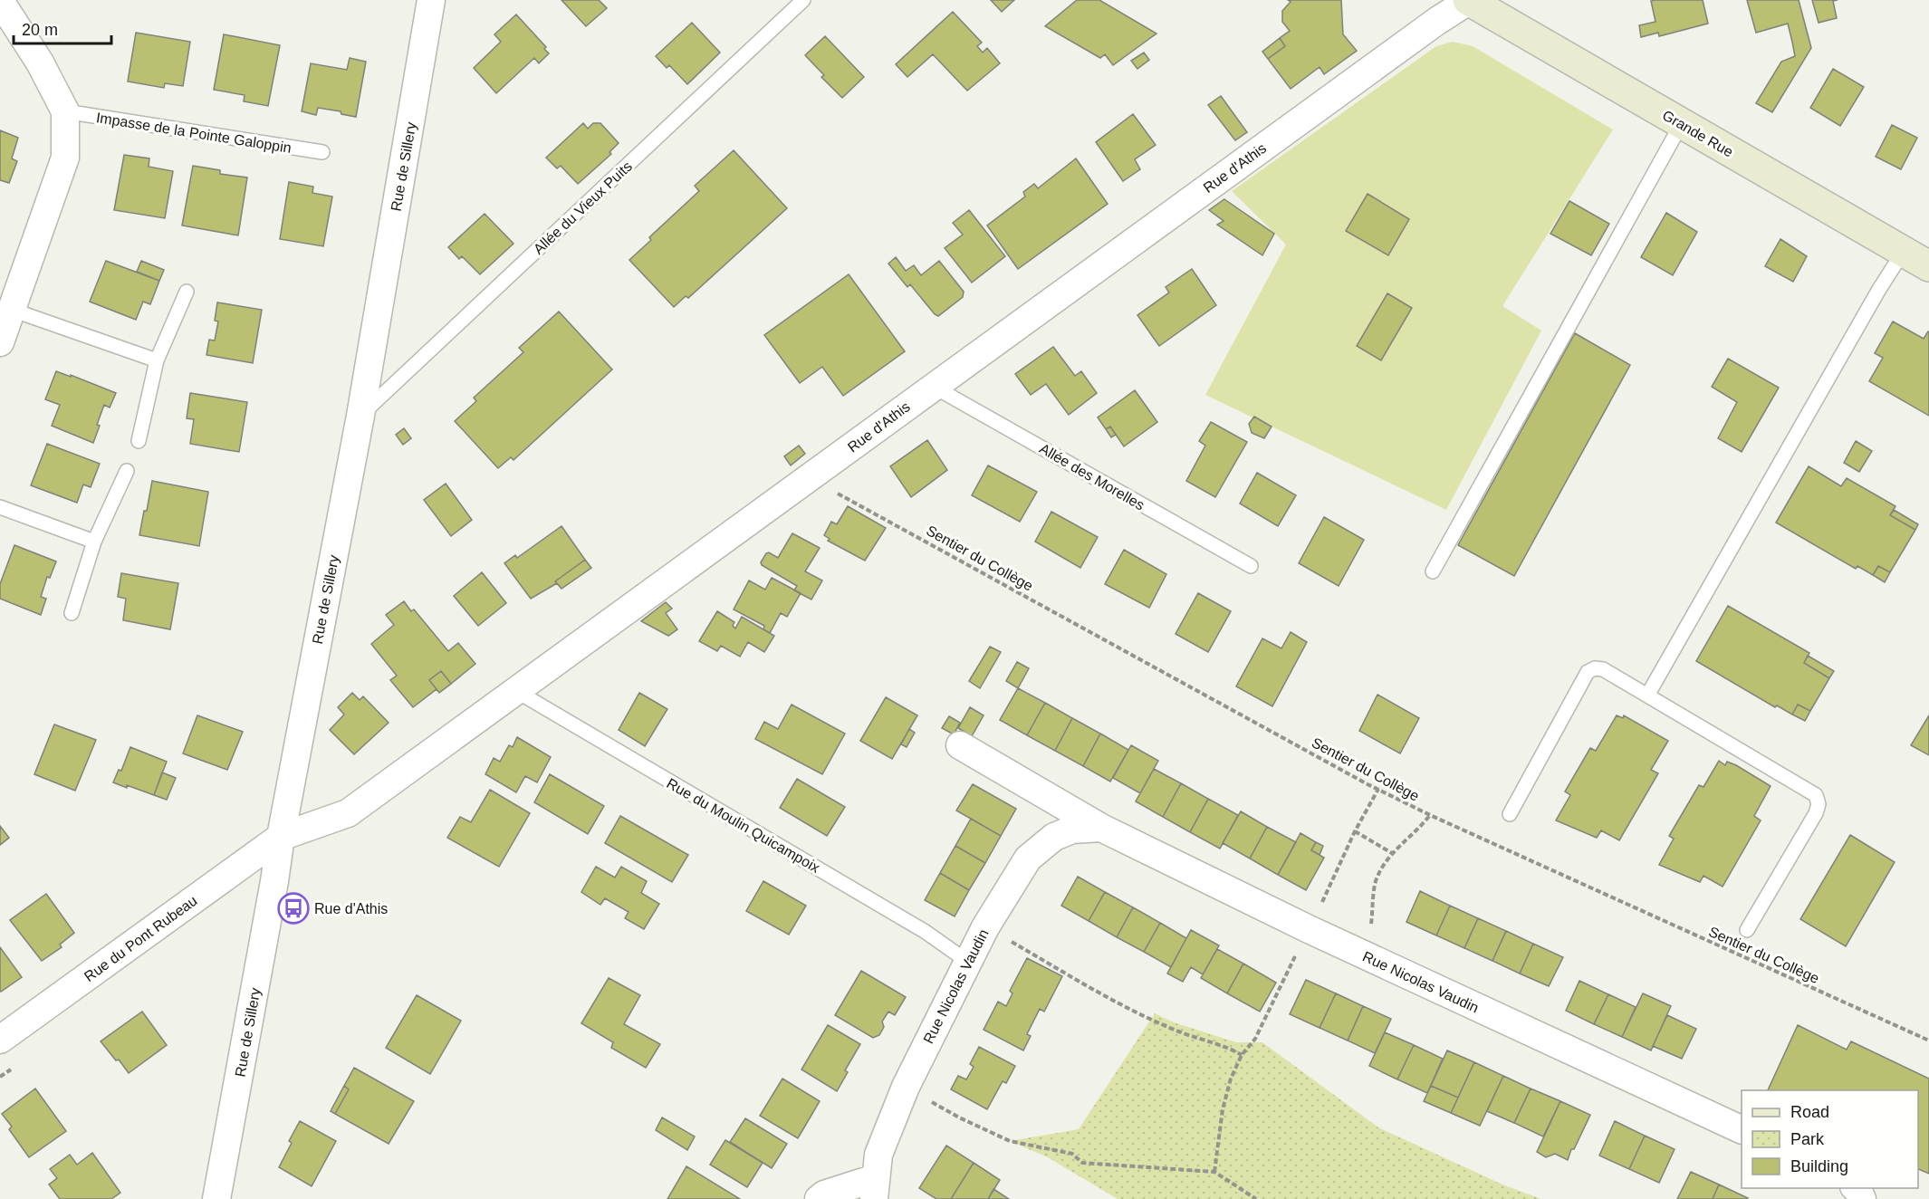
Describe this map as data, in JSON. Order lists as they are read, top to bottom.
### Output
{
  "streets": {
    "main road": ["Grande Rue"],
    "street": [
      "Rue de Sillery",
      "Rue d'Athis",
      "Rue du Pont Rubeau",
      "Rue Nicolas Vaudin"
    ],
    "lane": [
      "Impasse de la Pointe Galoppin",
      "Allée du Vieux Puits",
      "Allée des Morelles",
      "Rue du Moulin Quicampoix"
    ],
    "path": ["Sentier du Collège"]
  },
  "crossings": [
    ["Grande Rue", "Rue d'Athis"],
    ["Rue de Sillery", "Rue d'Athis"],
    ["Rue de Sillery", "Allée du Vieux Puits"],
    ["Rue de Sillery", "Rue du Pont Rubeau"],
    ["Rue d'Athis", "Allée des Morelles"],
    ["Rue d'Athis", "Sentier du Collège"],
    ["Rue d'Athis", "Rue du Moulin Quicampoix"],
    ["Rue d'Athis", "Rue du Pont Rubeau"],
    ["Rue du Moulin Quicampoix", "Rue Nicolas Vaudin"]
  ],
  "places": {
    "bus stop": ["Rue d'Athis"]
  },
  "legend": ["Road", "Park", "Building"],
  "scale_bar": "20 m"
}
